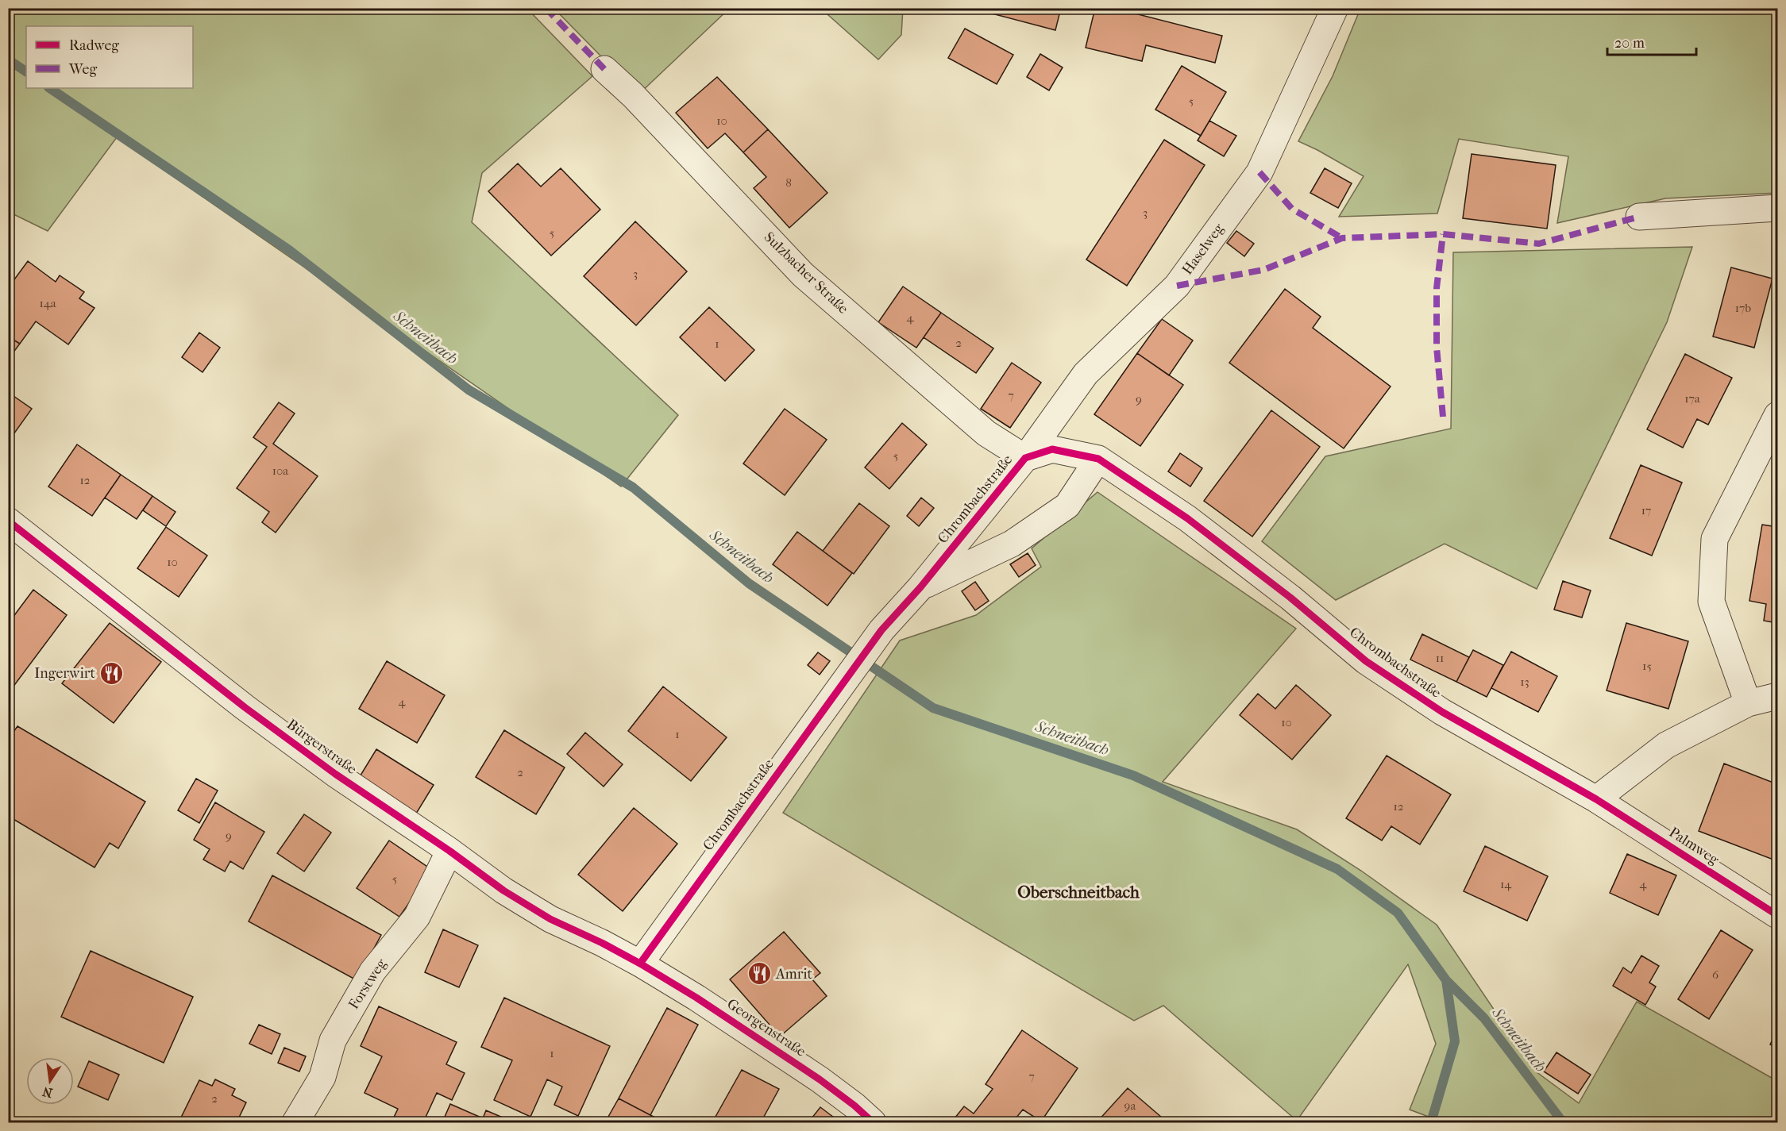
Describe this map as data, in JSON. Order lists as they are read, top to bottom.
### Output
{
  "streets": {
    "street": [
      "Haselweg",
      "Sulzbacher Straße",
      "Chrombachstraße",
      "Bürgerstraße",
      "Palmweg",
      "Forstweg",
      "Georgenstraße"
    ]
  },
  "crossings": [
    ["Haselweg", "Sulzbacher Straße"],
    ["Haselweg", "Chrombachstraße"],
    ["Sulzbacher Straße", "Chrombachstraße"],
    ["Chrombachstraße", "Bürgerstraße"],
    ["Chrombachstraße", "Palmweg"],
    ["Chrombachstraße", "Georgenstraße"],
    ["Bürgerstraße", "Forstweg"],
    ["Bürgerstraße", "Georgenstraße"]
  ],
  "districts": ["Oberschneitbach"],
  "water": ["Schneitbach"],
  "places": {
    "restaurant": ["Ingerwirt", "Amrit"]
  },
  "house_numbers": [
    "5",
    "10",
    "8",
    "3",
    "5",
    "3",
    "14a",
    "17b",
    "4",
    "2",
    "1",
    "7",
    "17a",
    "9",
    "5",
    "10a",
    "12",
    "17",
    "10",
    "11",
    "15",
    "13",
    "4",
    "10",
    "1",
    "2",
    "12",
    "9",
    "5",
    "14",
    "4",
    "6",
    "1",
    "7",
    "2",
    "9a"
  ],
  "legend": ["Radweg", "Weg"],
  "scale_bar": "20 m",
  "north": "bottom"
}
